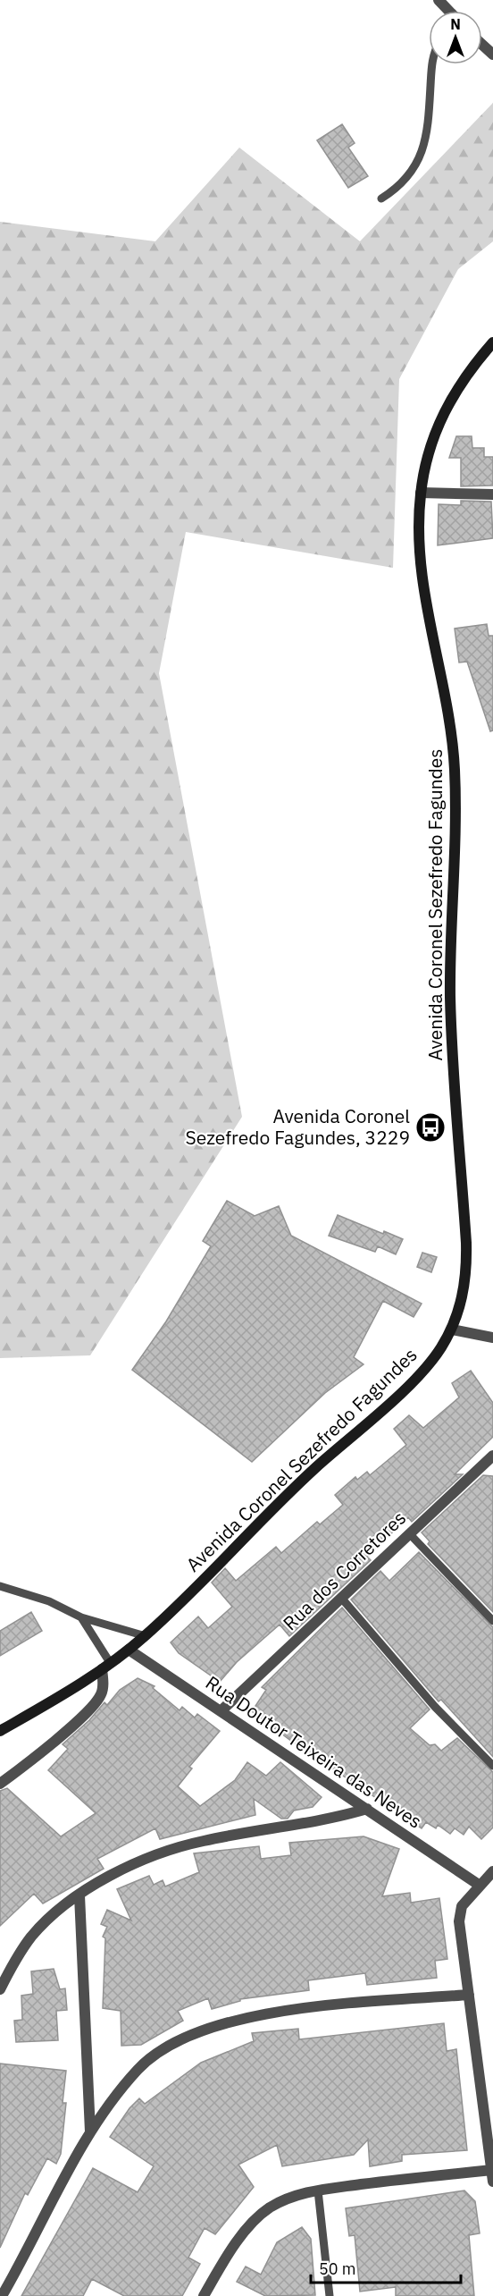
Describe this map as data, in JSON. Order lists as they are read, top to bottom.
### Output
{
  "streets": {
    "main road": ["Avenida Coronel Sezefredo Fagundes"],
    "street": ["Rua dos Corretores", "Rua Doutor Teixeira das Neves"]
  },
  "crossings": [
    ["Avenida Coronel Sezefredo Fagundes", "Rua Doutor Teixeira das Neves"],
    ["Rua dos Corretores", "Rua Doutor Teixeira das Neves"]
  ],
  "places": {
    "bus stop": ["Avenida Coronel Sezefredo Fagundes, 3229"]
  },
  "scale_bar": "50 m",
  "north": "top"
}
